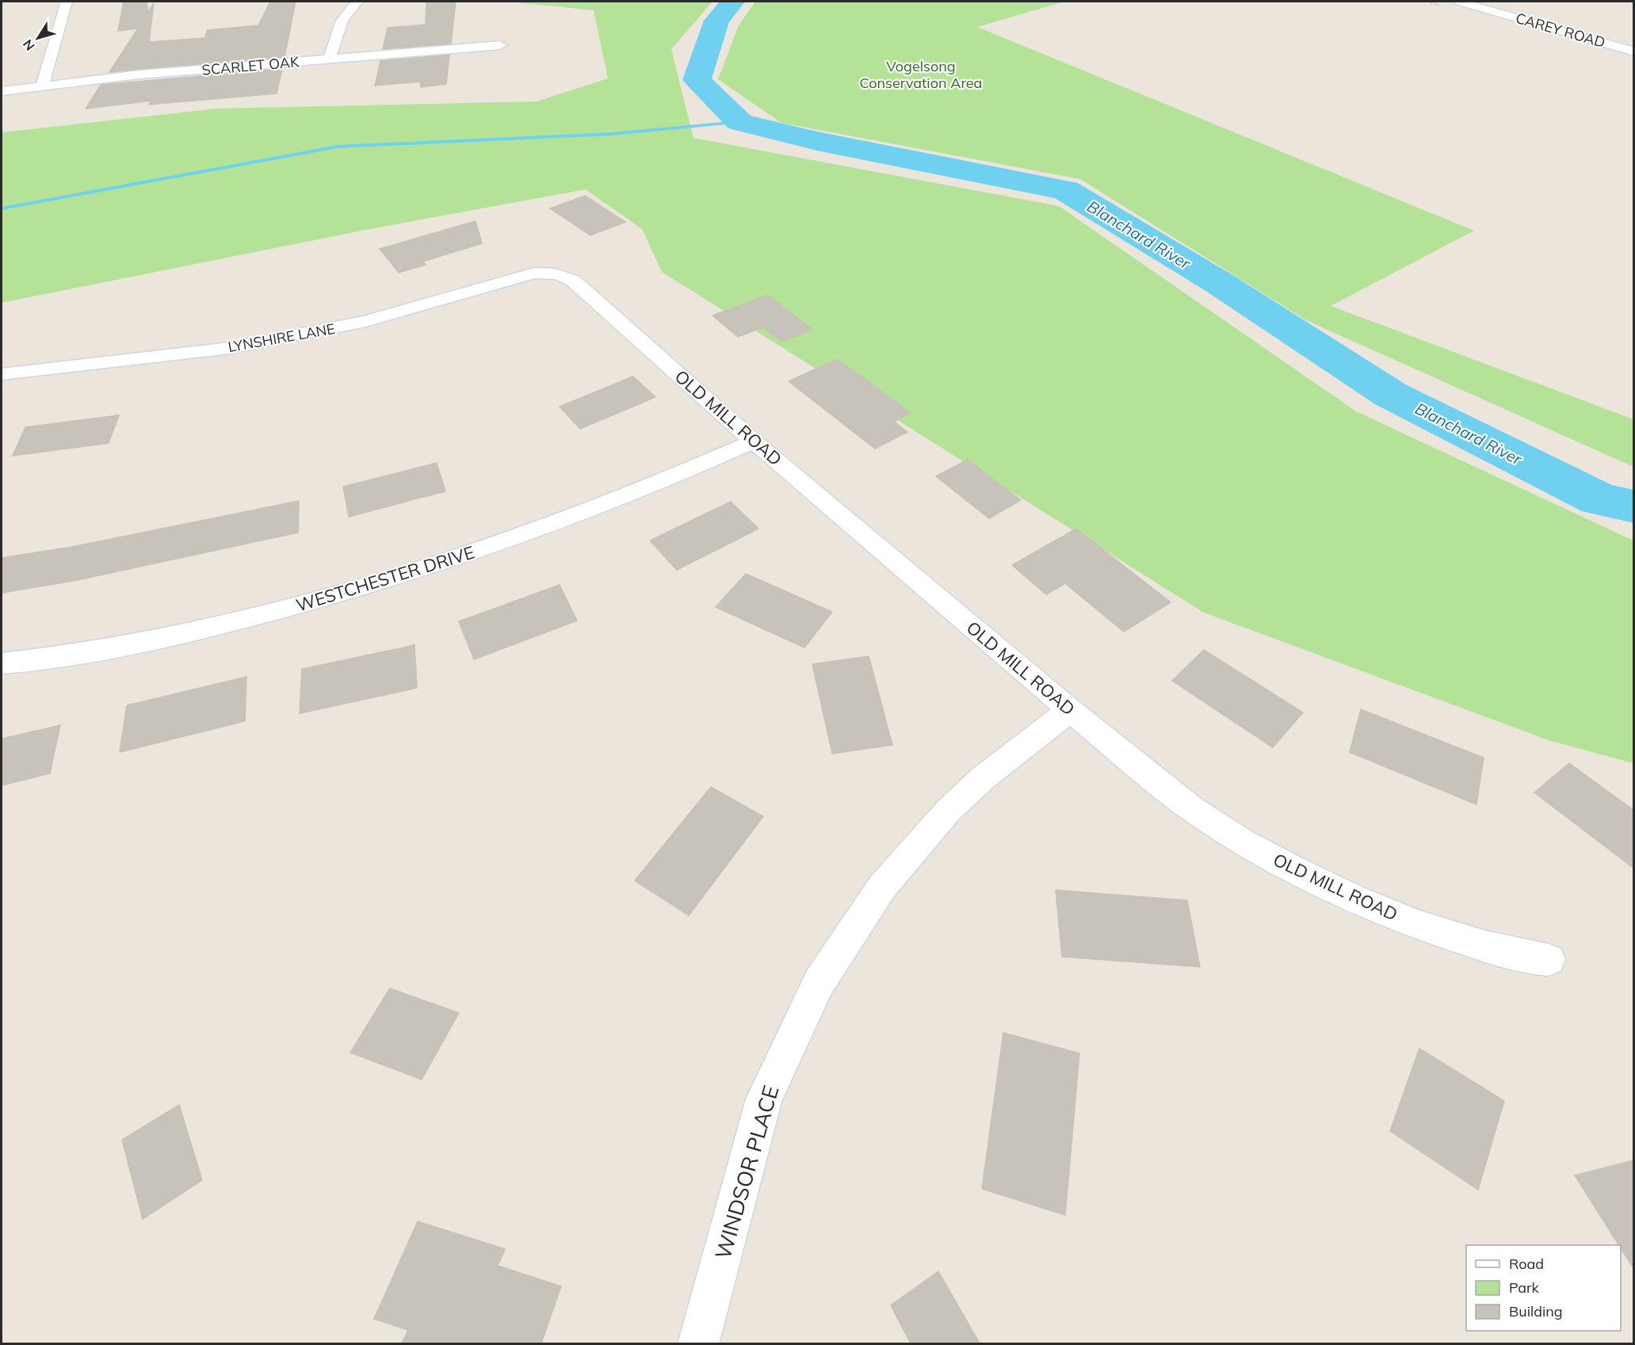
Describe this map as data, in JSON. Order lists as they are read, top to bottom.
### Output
{
  "streets": {
    "street": [
      "CAREY ROAD",
      "SCARLET OAK",
      "LYNSHIRE LANE",
      "OLD MILL ROAD",
      "WESTCHESTER DRIVE",
      "WINDSOR PLACE"
    ]
  },
  "crossings": [
    ["LYNSHIRE LANE", "OLD MILL ROAD"],
    ["OLD MILL ROAD", "WESTCHESTER DRIVE"],
    ["OLD MILL ROAD", "WINDSOR PLACE"]
  ],
  "water": ["Blanchard River"],
  "parks": ["Vogelsong Conservation Area"],
  "legend": ["Road", "Park", "Building"],
  "north": "bottom left"
}
